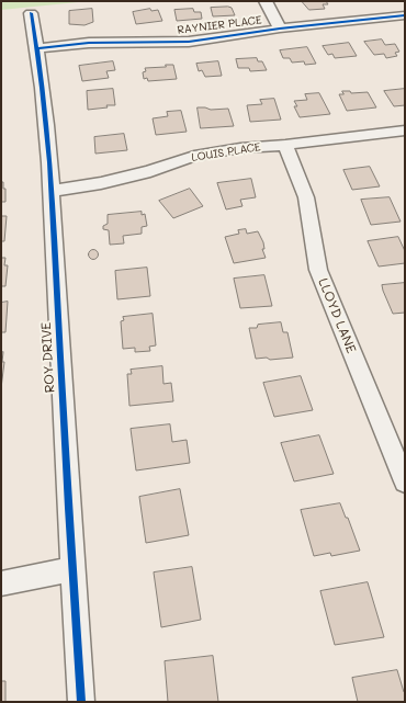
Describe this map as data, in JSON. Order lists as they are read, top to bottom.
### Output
{
  "streets": {
    "street": [
      "RAYNIER PLACE",
      "LOUIS PLACE",
      "LLOYD LANE",
      "ROY DRIVE"
    ]
  },
  "crossings": [
    ["RAYNIER PLACE", "ROY DRIVE"],
    ["LOUIS PLACE", "LLOYD LANE"],
    ["LOUIS PLACE", "ROY DRIVE"]
  ]
}
